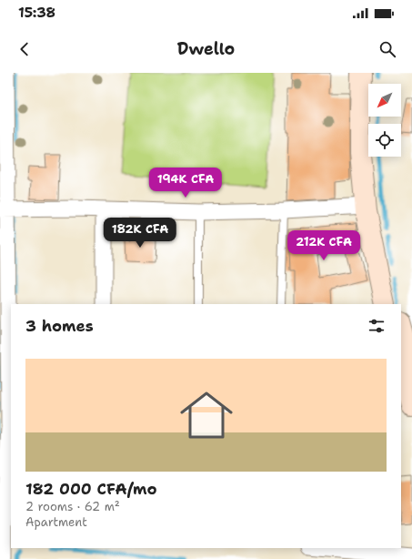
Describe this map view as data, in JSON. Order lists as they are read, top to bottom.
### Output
{
  "north": "bottom left",
  "page": {
    "status": "15:38",
    "header": "Dwello",
    "price": ["194K CFA", "182K CFA", "212K CFA"],
    "heading": "3 homes",
    "list": [
      {
        "name": "182 000 CFA/mo",
        "note": "2 rooms · 62 m² · Apartment"
      }
    ]
  }
}
